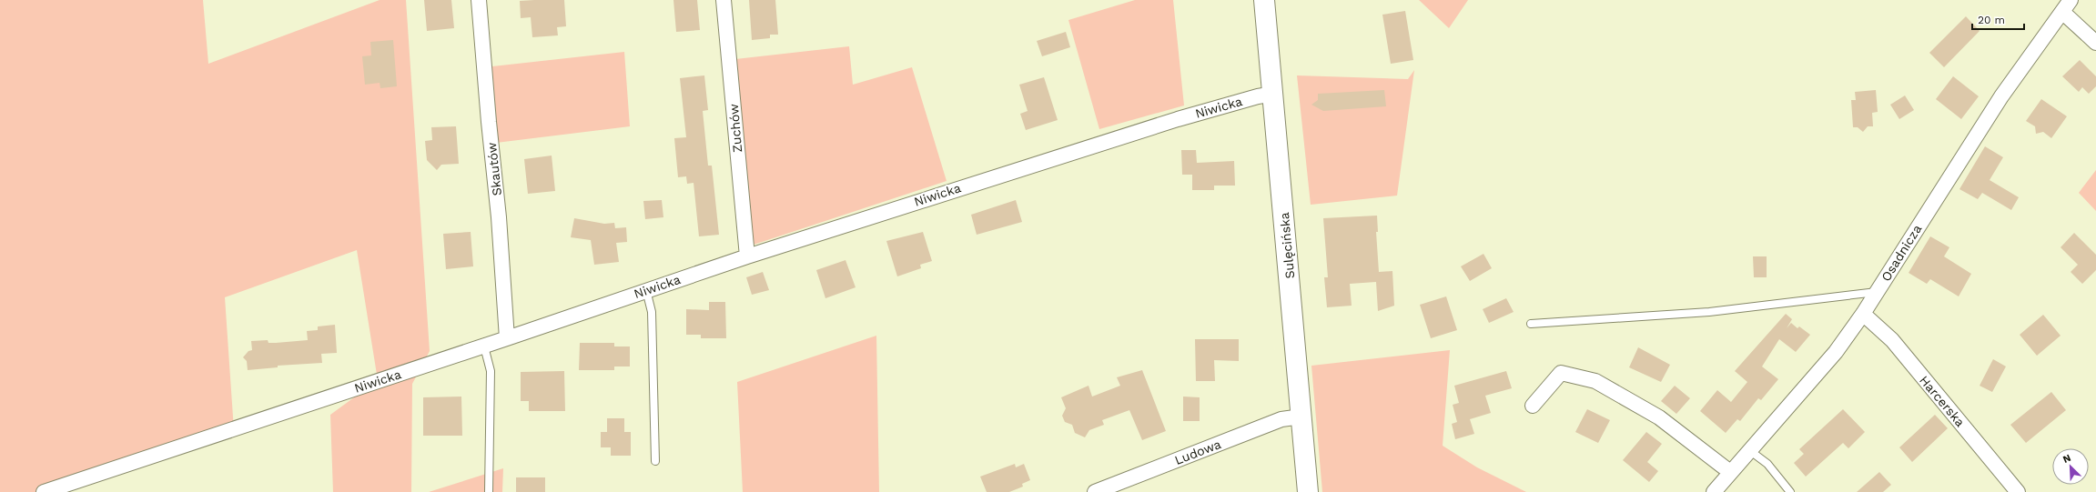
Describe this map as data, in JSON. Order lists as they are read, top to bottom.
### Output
{
  "streets": {
    "street": [
      "Niwicka",
      "Zuchów",
      "Skautów",
      "Sulęcińska",
      "Osadnicza",
      "Harcerska",
      "Ludowa"
    ]
  },
  "crossings": [
    ["Niwicka", "Zuchów"],
    ["Niwicka", "Skautów"],
    ["Niwicka", "Sulęcińska"],
    ["Sulęcińska", "Ludowa"],
    ["Osadnicza", "Harcerska"]
  ],
  "scale_bar": "20 m",
  "north": "top left"
}
